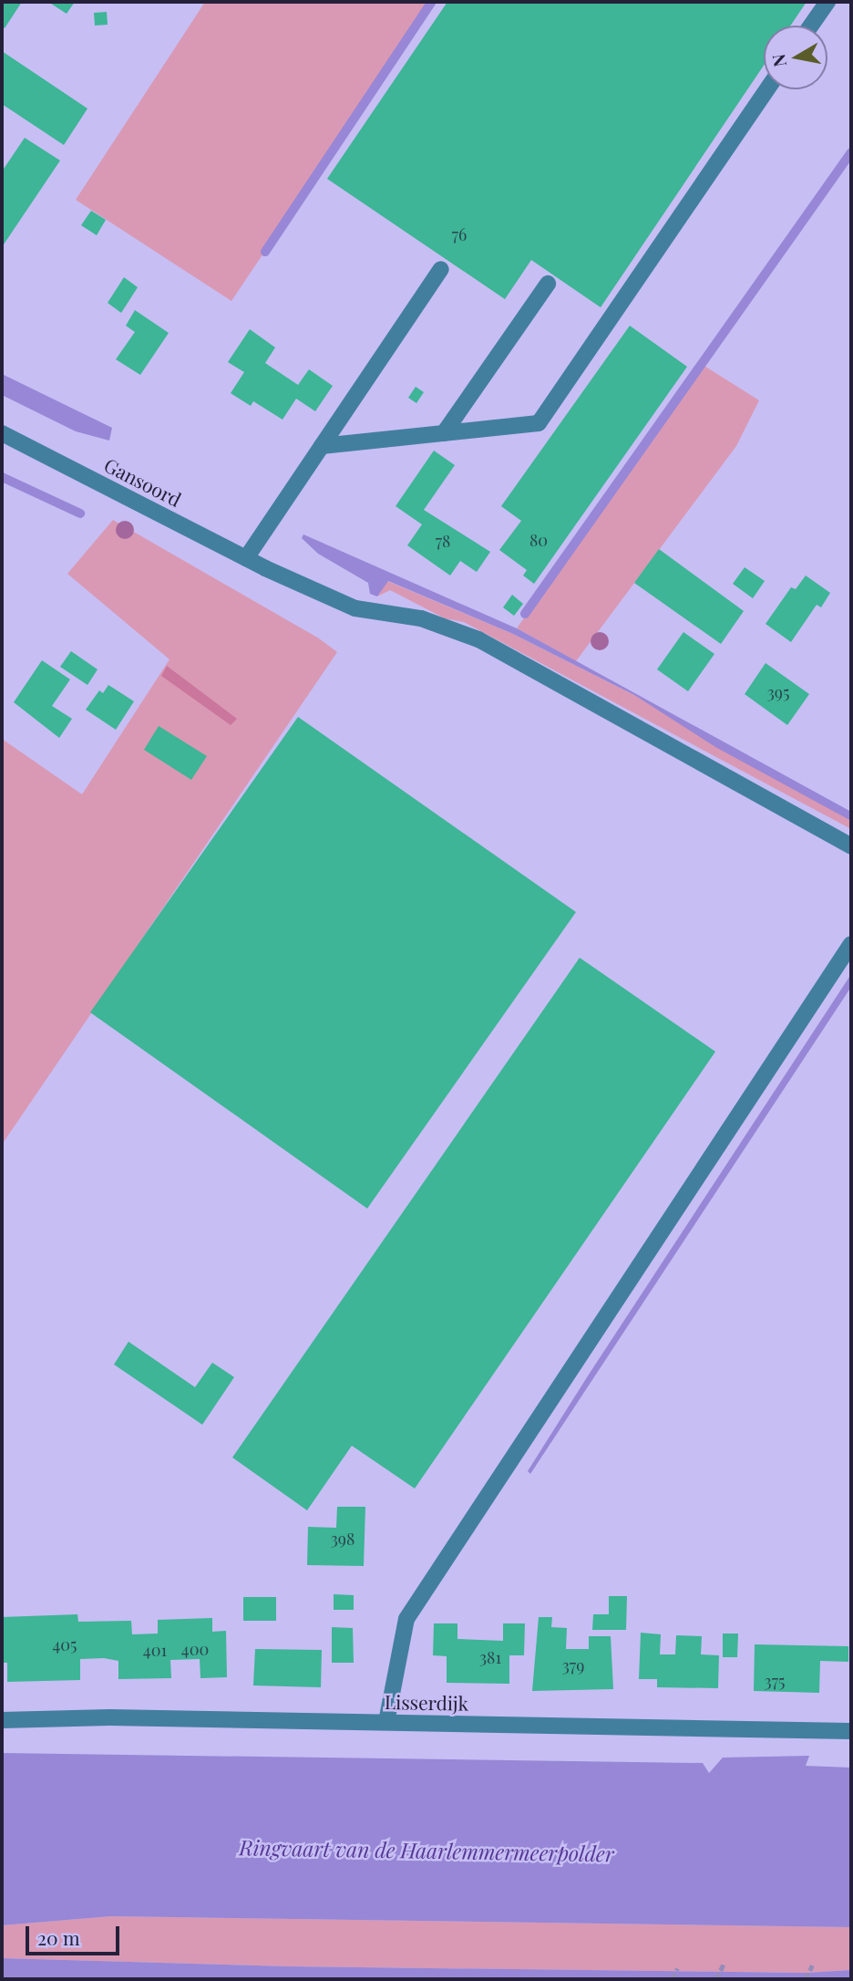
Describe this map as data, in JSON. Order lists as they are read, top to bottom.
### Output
{
  "streets": {
    "street": ["Gansoord", "Lisserdijk"]
  },
  "water": ["Ringvaart van de Haarlemmermeerpolder"],
  "house_numbers": [
    "76",
    "80",
    "78",
    "395",
    "398",
    "405",
    "400",
    "401",
    "381",
    "379",
    "375"
  ],
  "scale_bar": "20 m",
  "north": "left"
}
